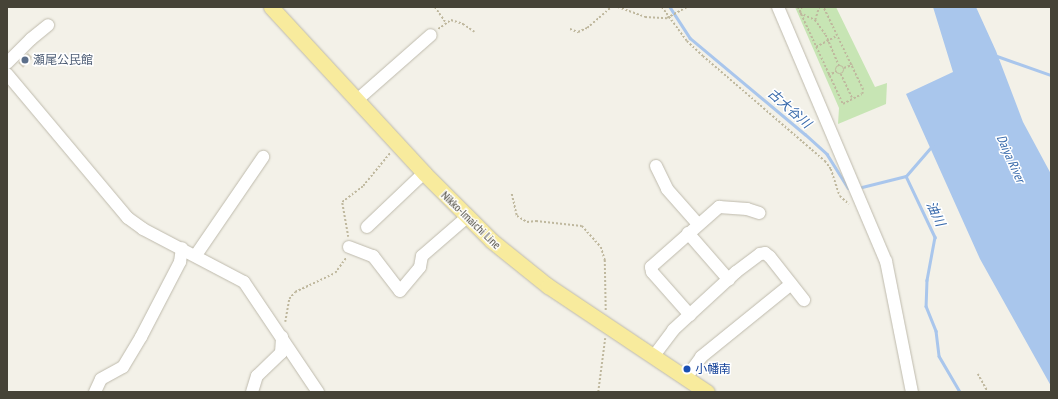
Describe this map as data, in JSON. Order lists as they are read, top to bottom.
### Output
{
  "streets": {
    "main road": ["Nikko-Imaichi Line"]
  },
  "water": ["古大谷川", "Daiya River", "油川"],
  "places": ["瀬尾公民館", "小幡南"]
}
